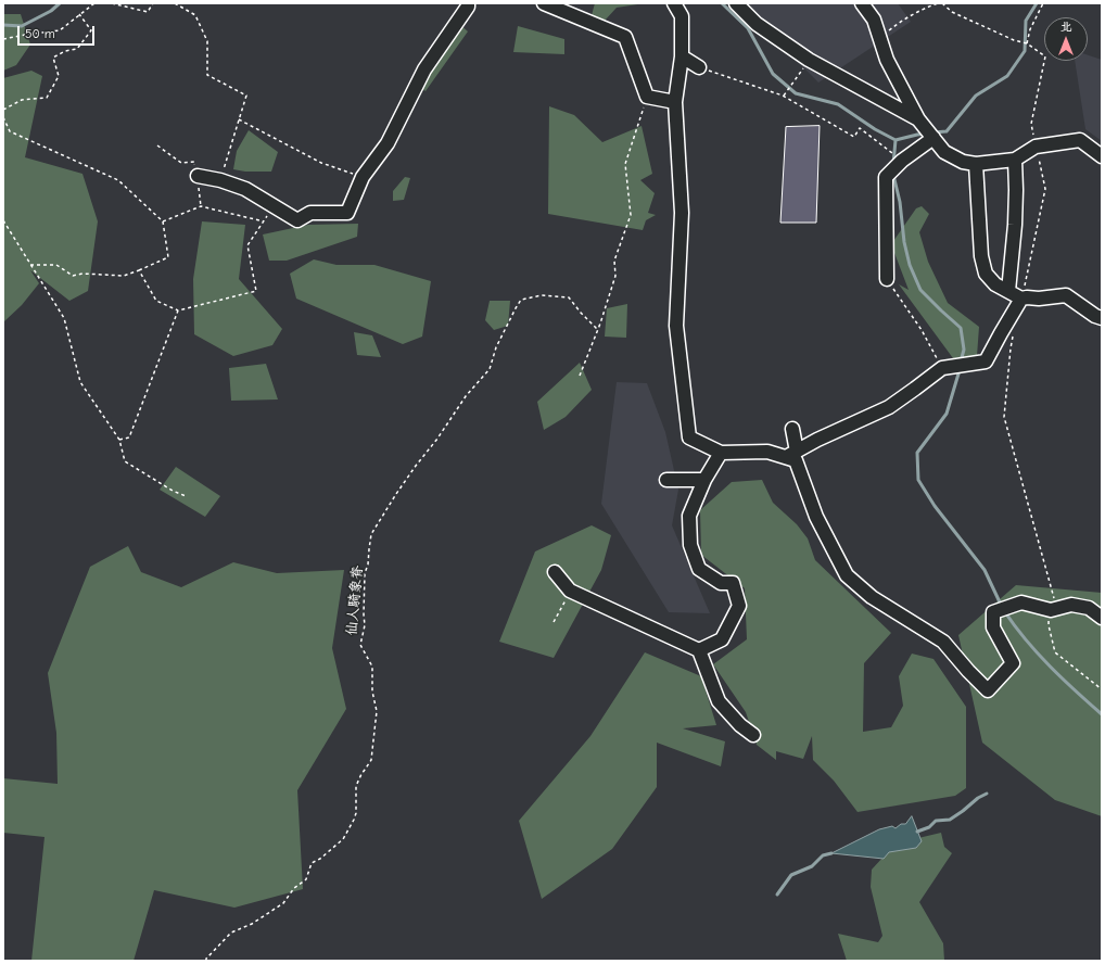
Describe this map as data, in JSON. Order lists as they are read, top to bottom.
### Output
{
  "streets": {
    "path": ["仙人騎象脊"]
  },
  "scale_bar": "50 m",
  "north": "top"
}
